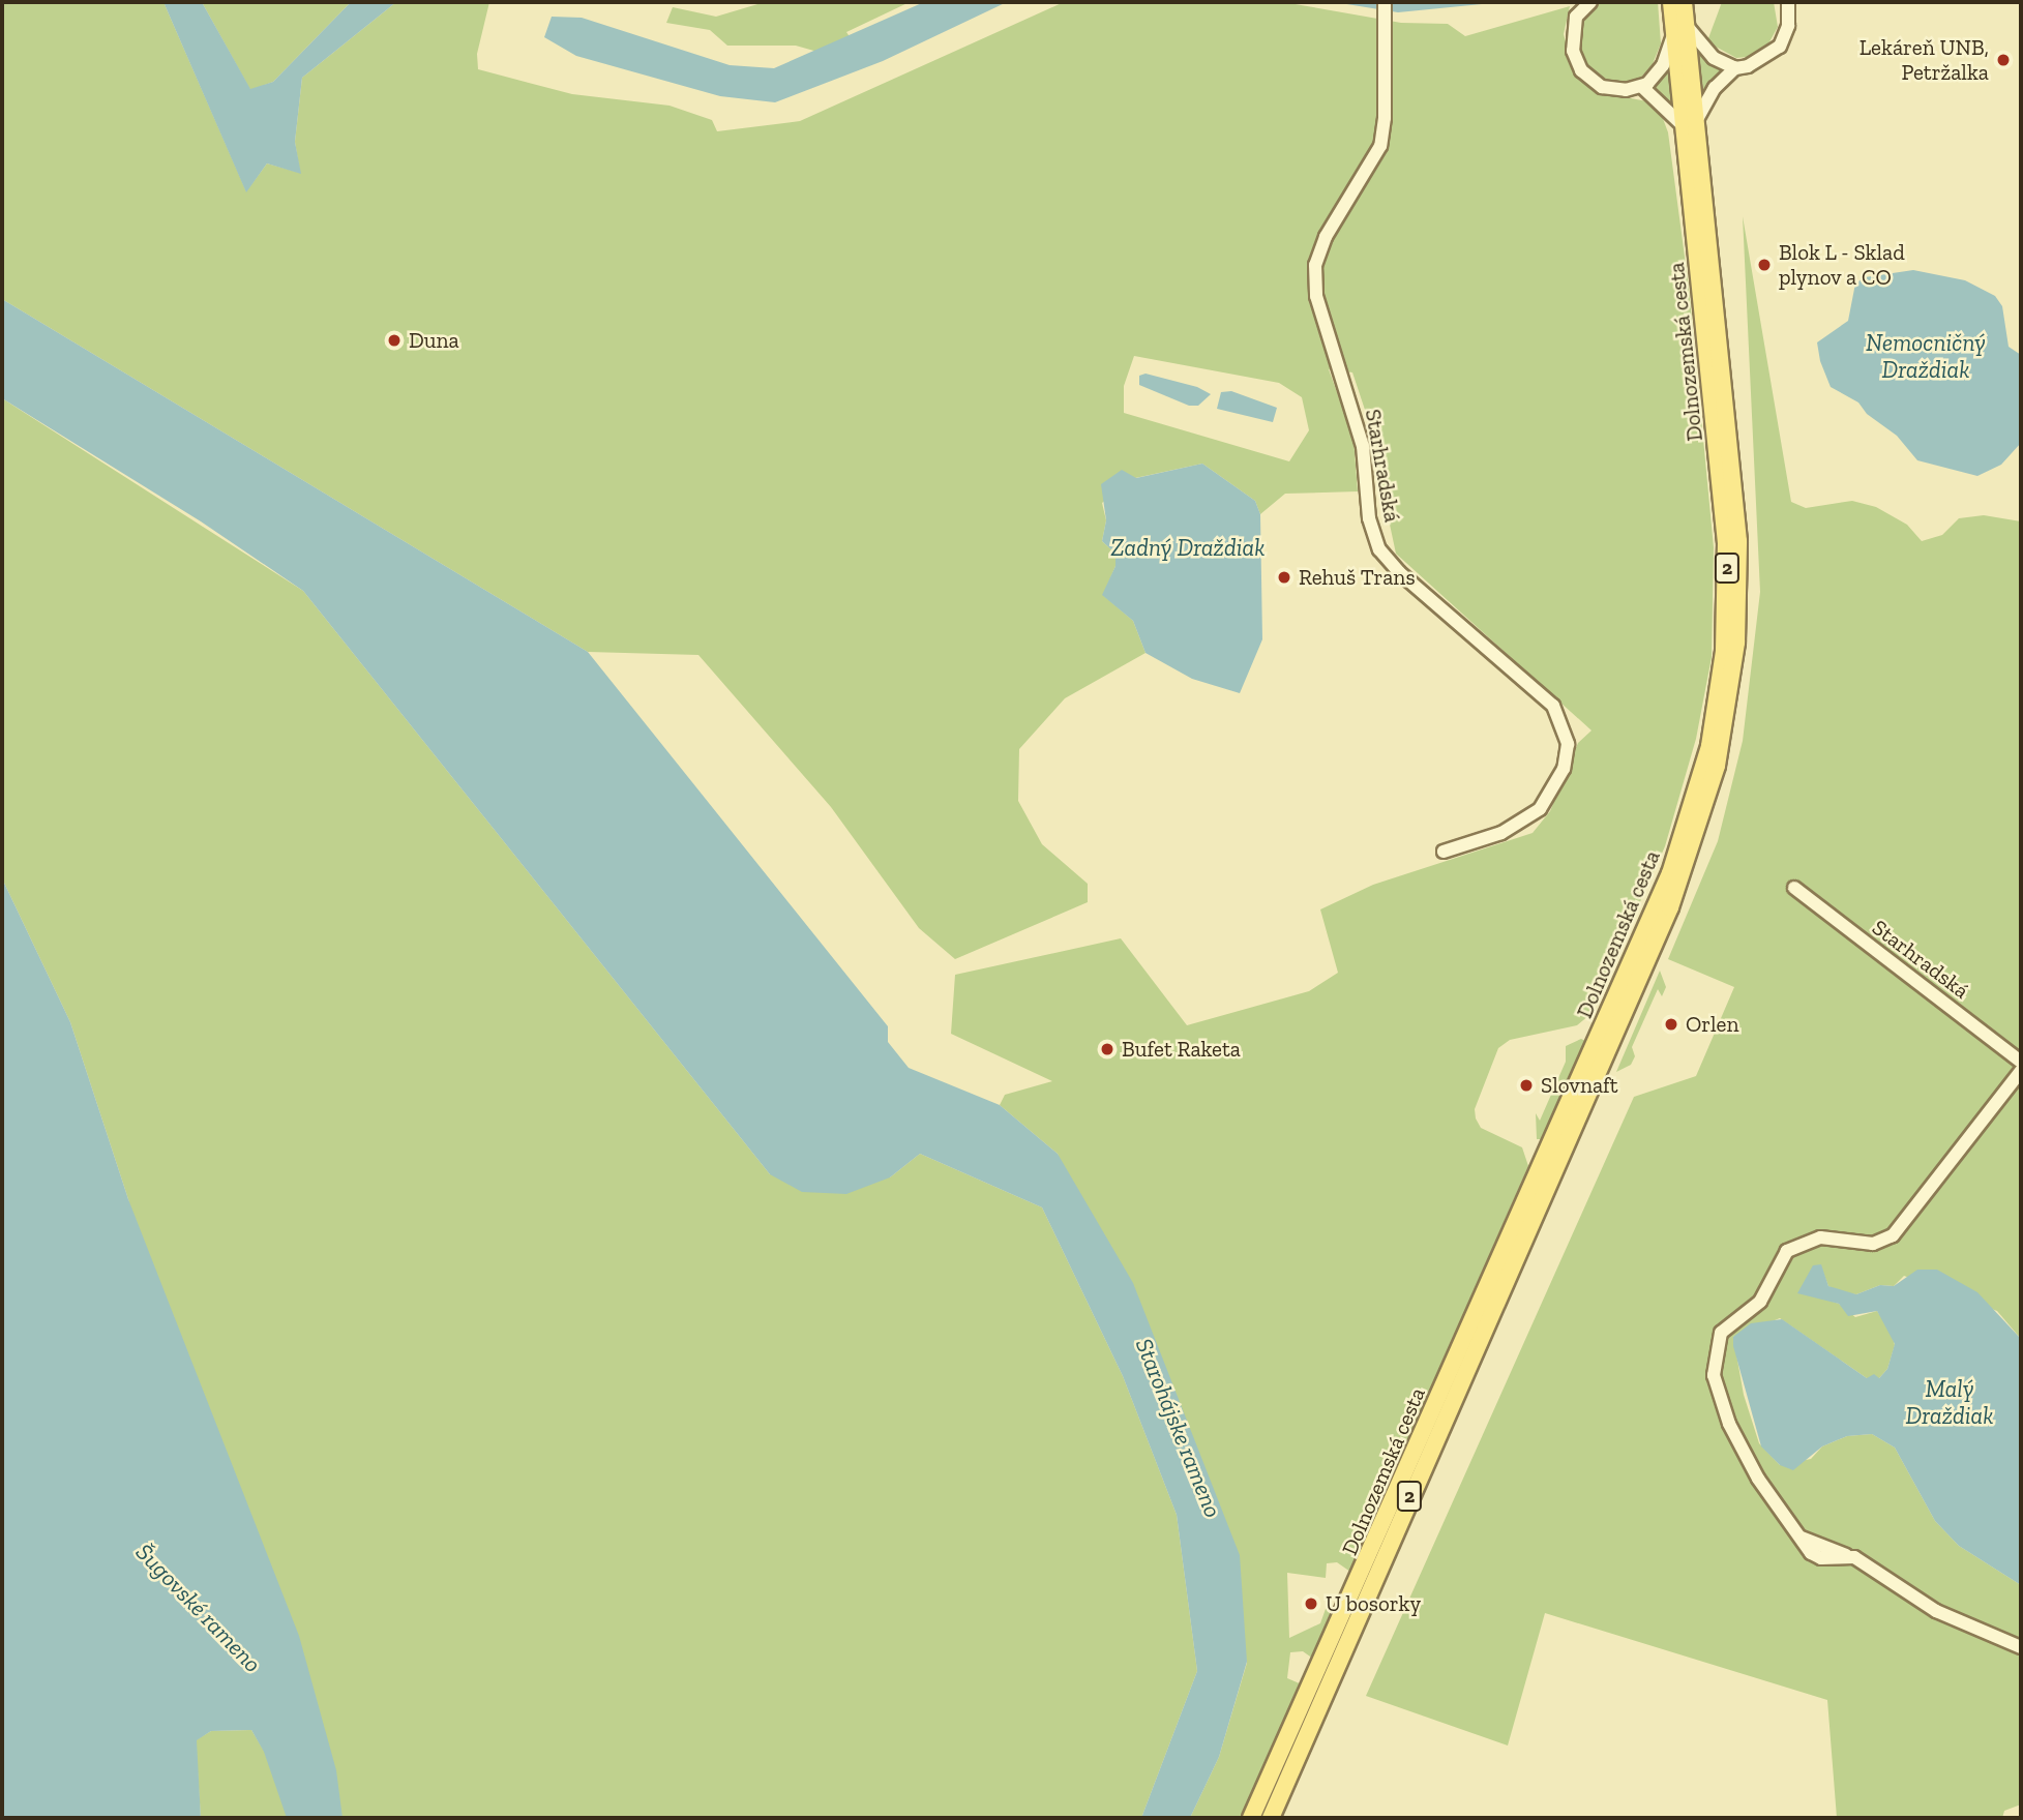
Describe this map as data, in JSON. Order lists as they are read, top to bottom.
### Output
{
  "streets": {
    "main road": ["Dolnozemská cesta", "2"],
    "street": ["Starhradská"]
  },
  "water": [
    "Nemocničný Draždiak",
    "Zadný Draždiak",
    "Malý Draždiak",
    "Starohájske rameno",
    "Šugovské rameno"
  ],
  "places": [
    "Lekáreň UNB, Petržalka",
    "Blok L - Sklad plynov a CO",
    "Duna",
    "Rehuš Trans",
    "Orlen",
    "Bufet Raketa",
    "Slovnaft",
    "U bosorky"
  ]
}
